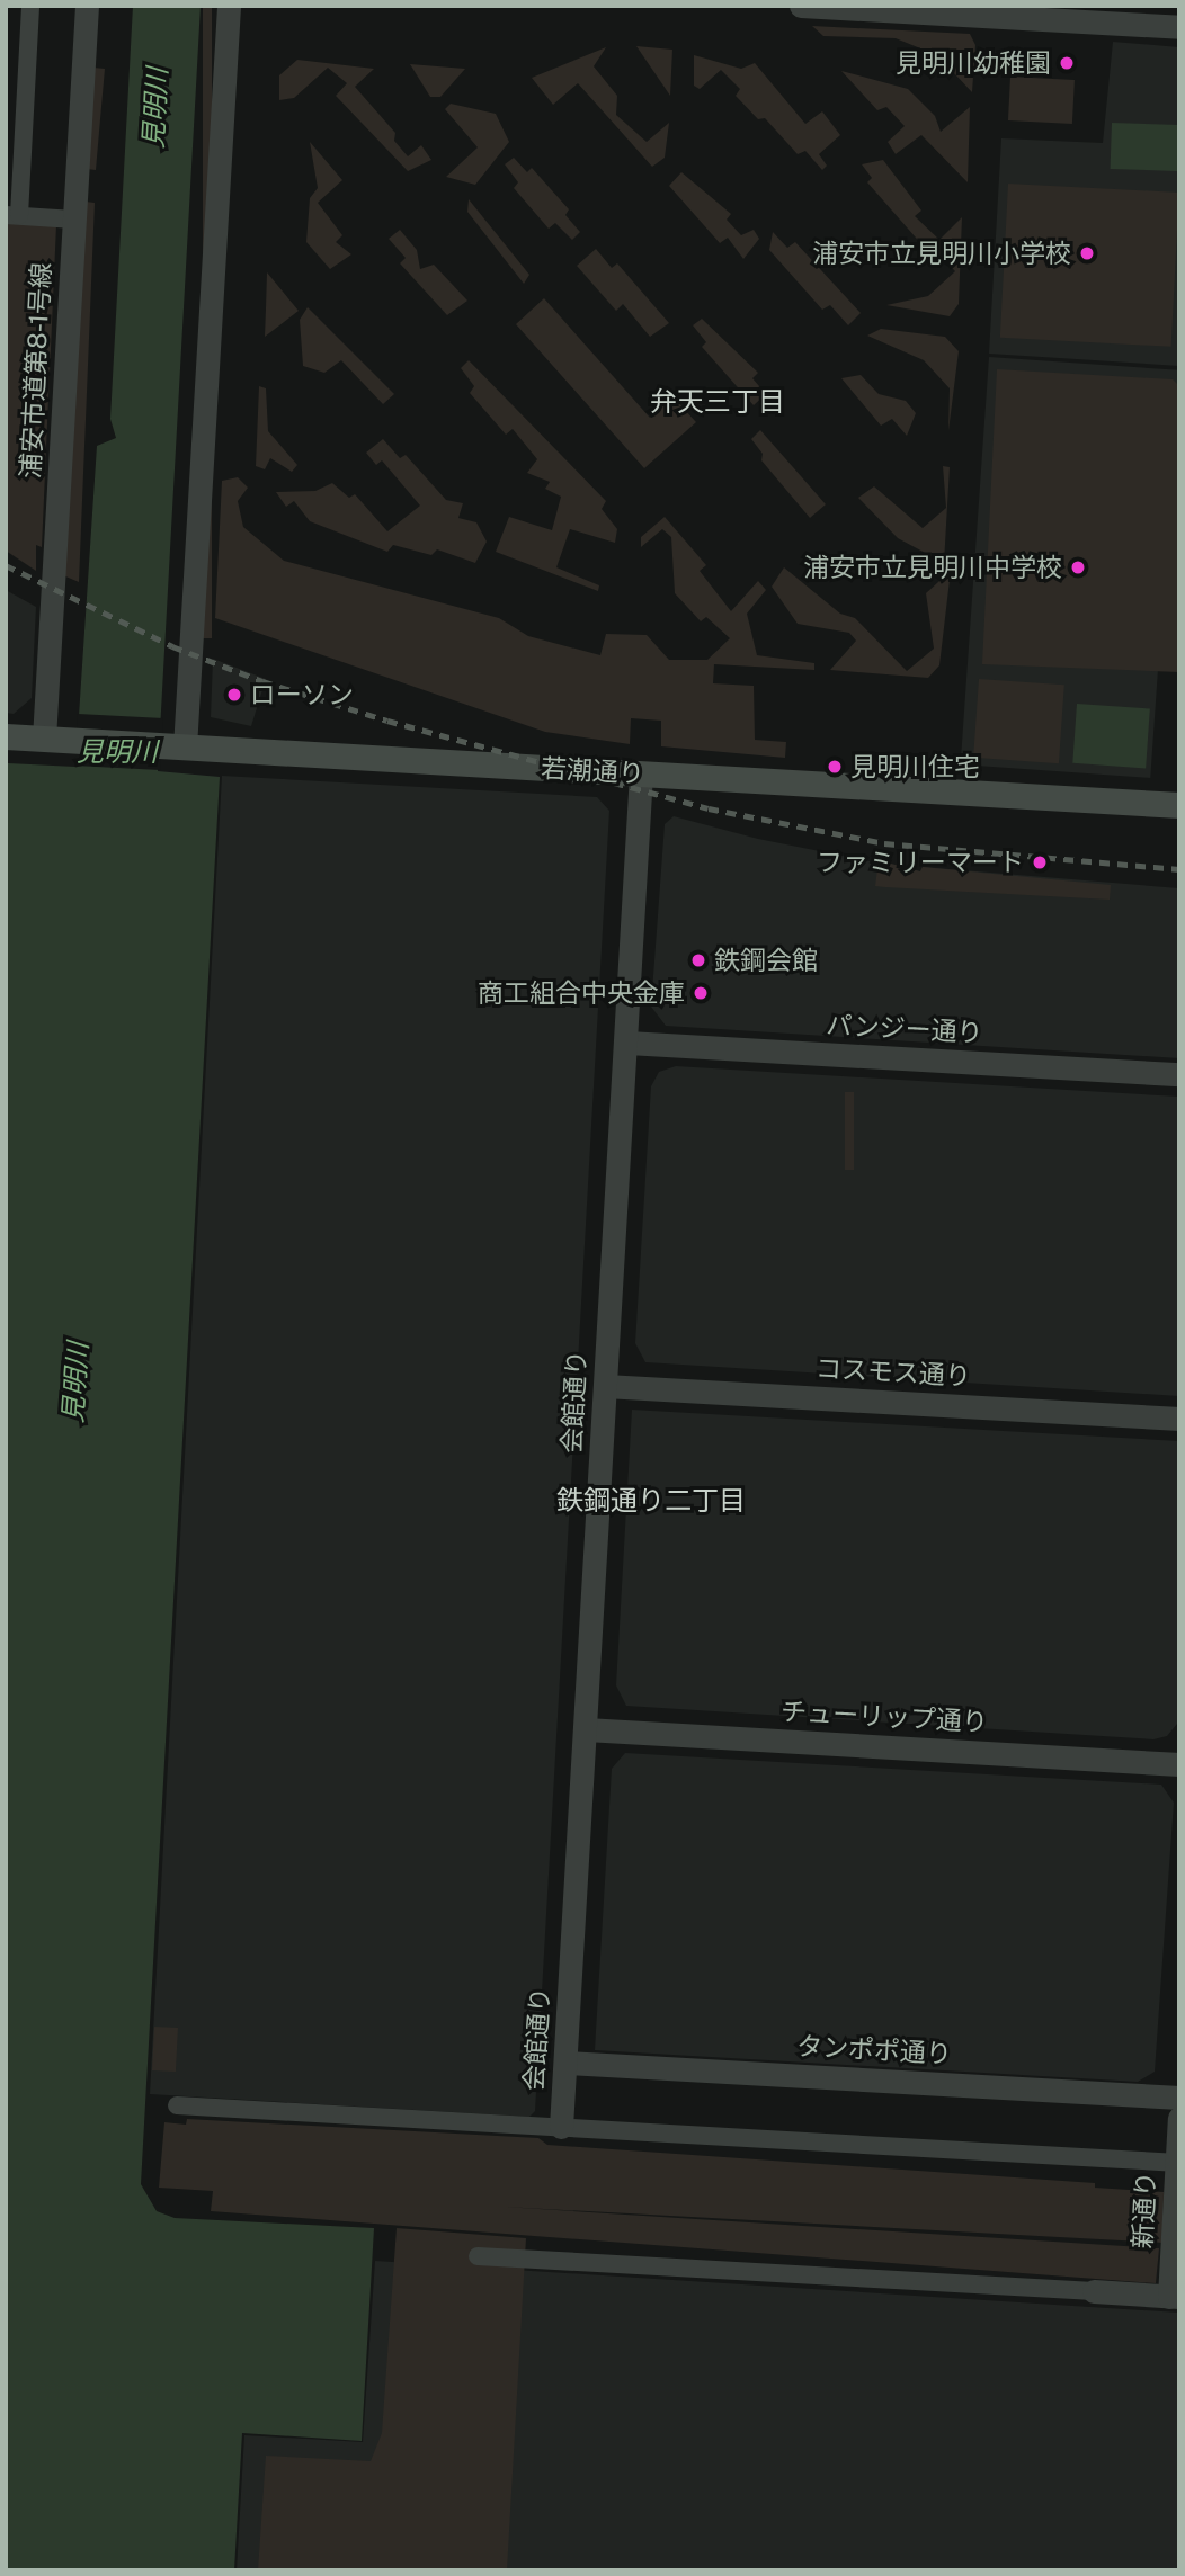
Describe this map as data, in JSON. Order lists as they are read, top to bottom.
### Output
{
  "streets": {
    "main road": ["若潮通り"],
    "street": [
      "浦安市道第8-1号線",
      "パンジー通り",
      "コスモス通り",
      "会館通り",
      "チューリップ通り",
      "タンポポ通り",
      "新通り"
    ]
  },
  "crossings": [
    ["浦安市道第8-1号線", "若潮通り"],
    ["若潮通り", "会館通り"],
    ["パンジー通り", "会館通り"],
    ["コスモス通り", "会館通り"],
    ["会館通り", "チューリップ通り"],
    ["会館通り", "タンポポ通り"]
  ],
  "districts": ["弁天三丁目", "鉄鋼通り二丁目"],
  "water": ["見明川"],
  "places": [
    "見明川幼稚園",
    "浦安市立見明川小学校",
    "浦安市立見明川中学校",
    "ローソン",
    "見明川住宅",
    "ファミリーマート",
    "鉄鋼会館",
    "商工組合中央金庫"
  ]
}
